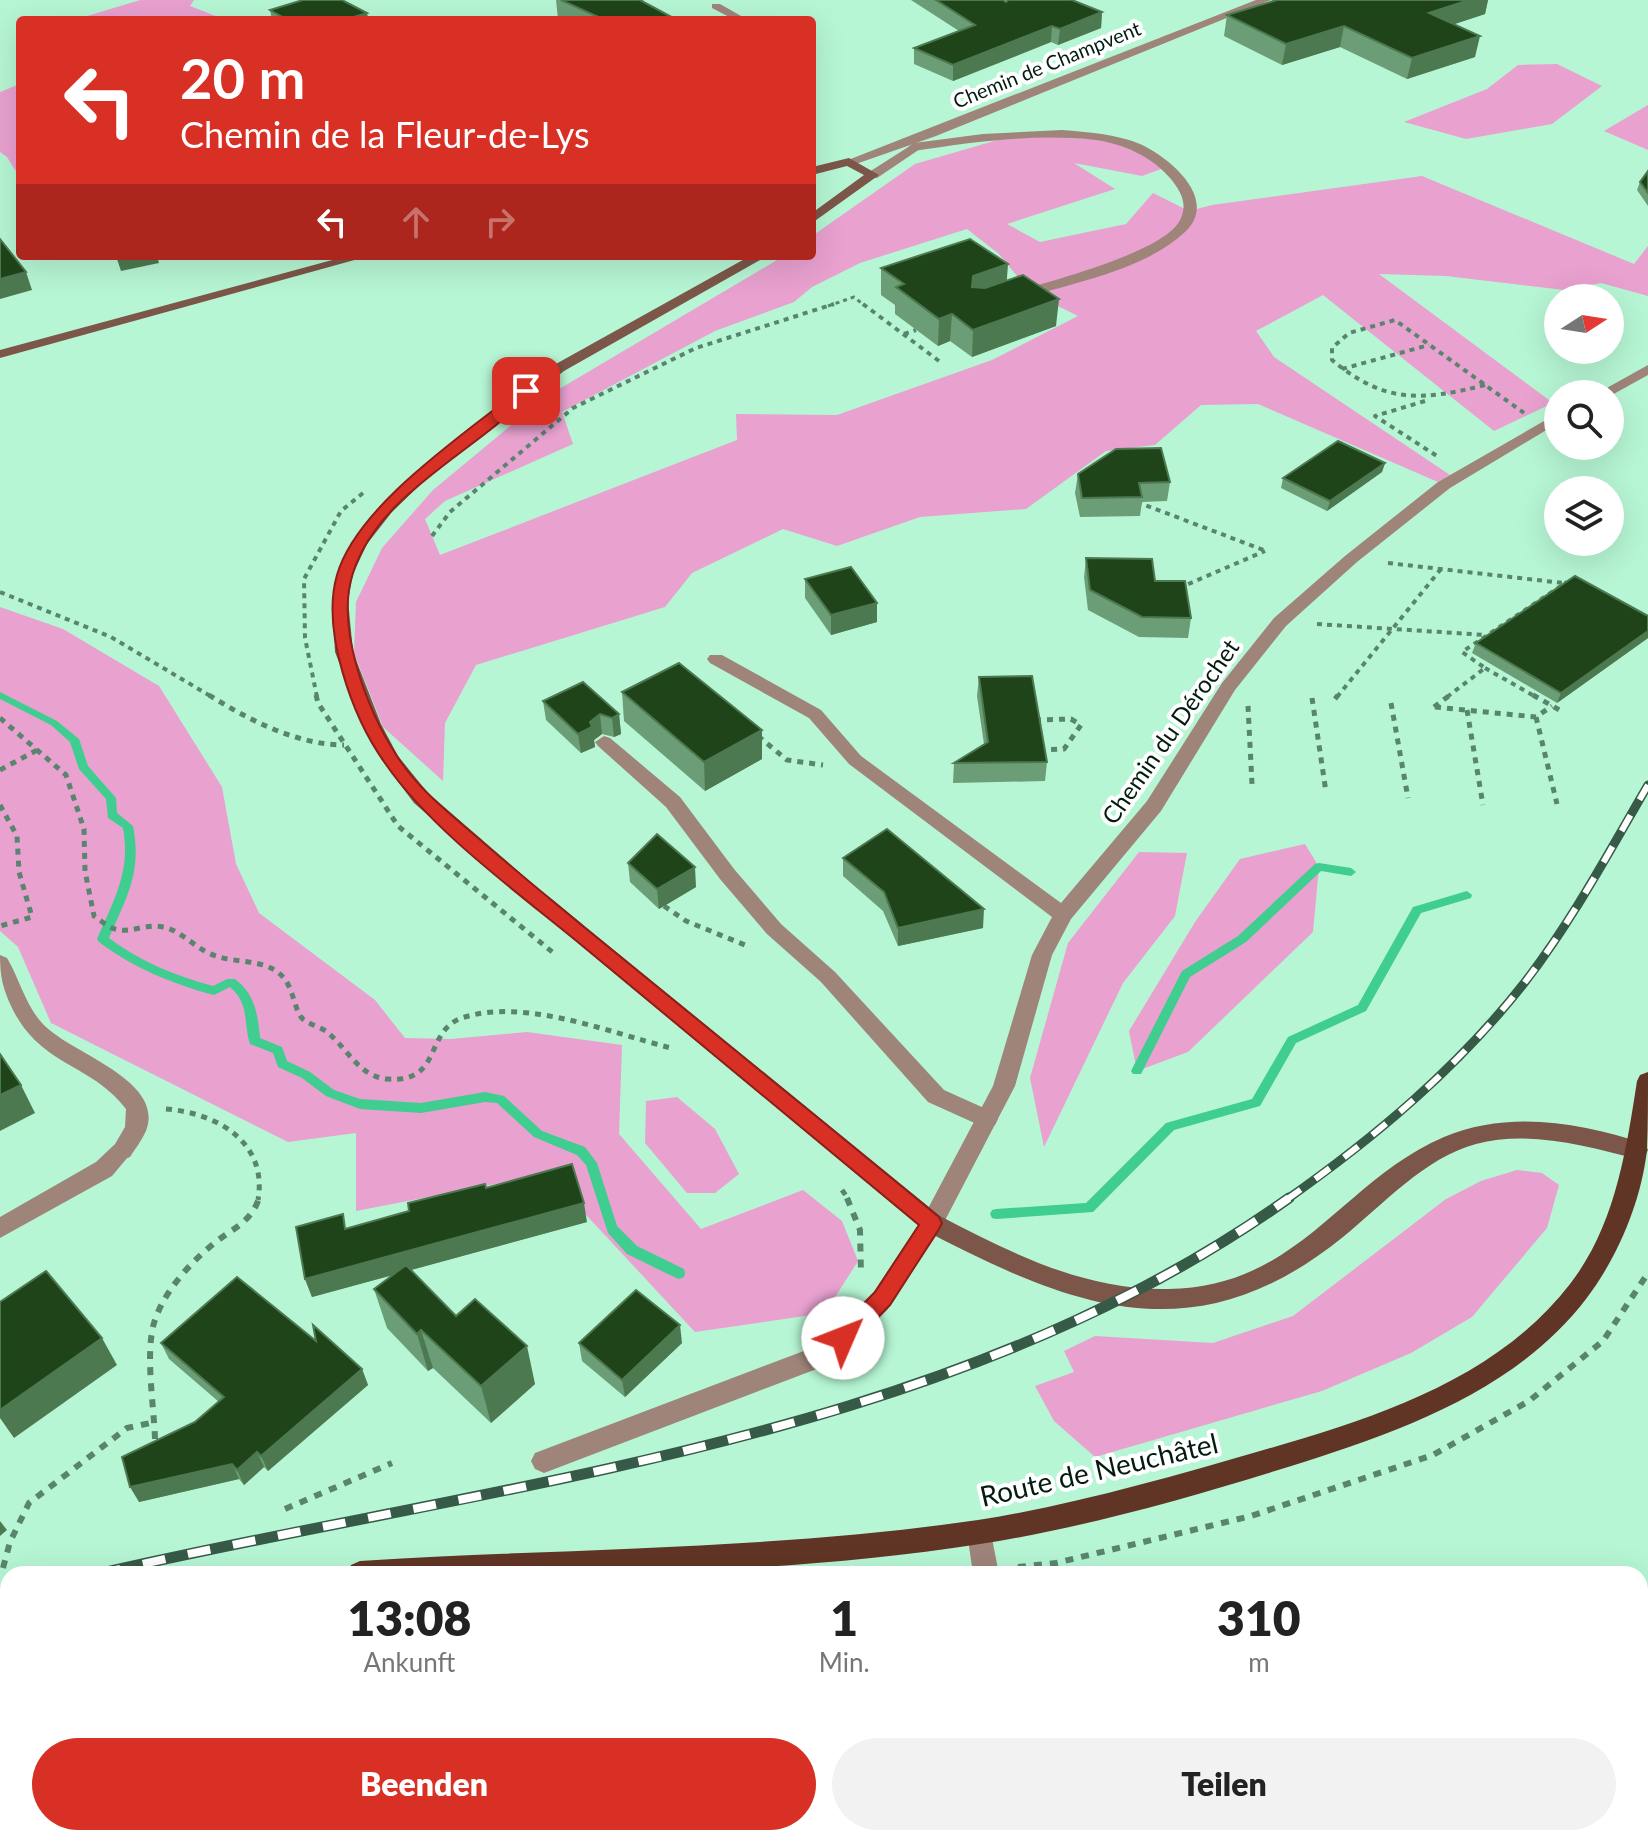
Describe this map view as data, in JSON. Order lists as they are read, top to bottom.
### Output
{
  "streets": {
    "main road": ["Route de Neuchâtel"],
    "street": ["Chemin de Champvent", "Chemin du Dérochet"]
  },
  "north": "right",
  "page": {
    "turn": ["20 m", "Chemin de la Fleur-de-Lys"],
    "eta": [
      "13:08",
      "Ankunft",
      "1",
      "Min.",
      "310",
      "m"
    ],
    "buttons": ["Beenden", "Teilen"]
  }
}
